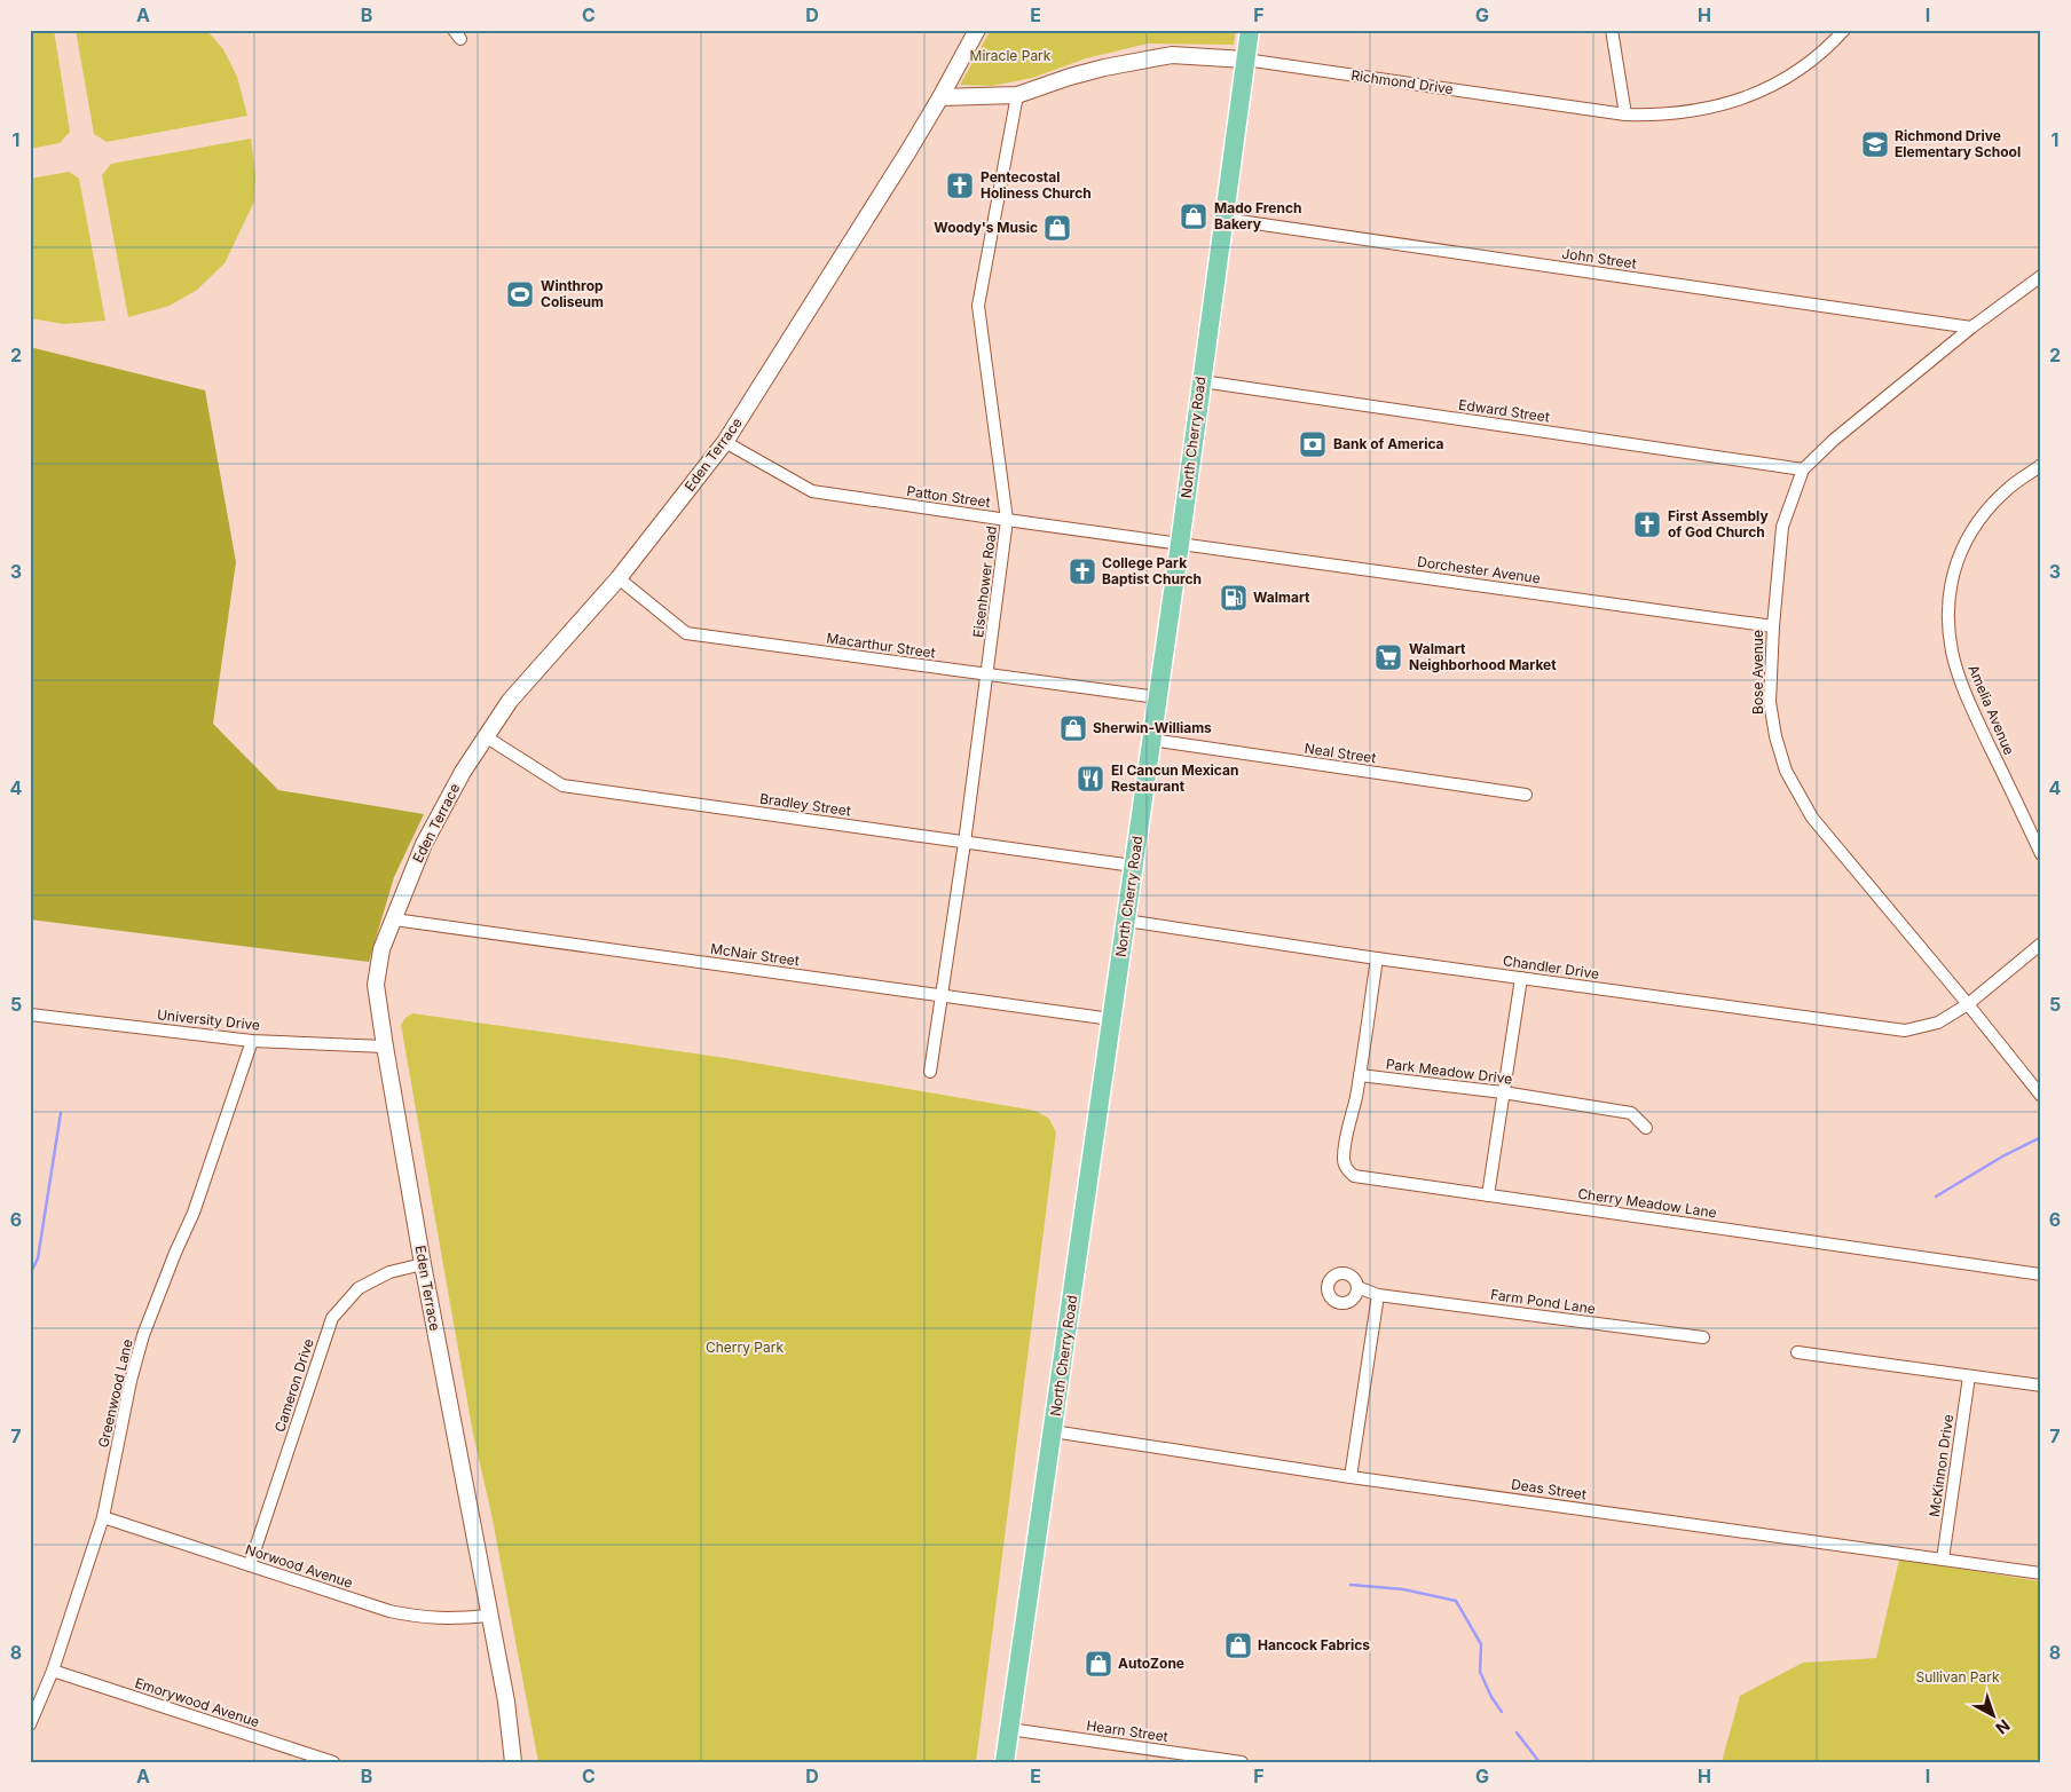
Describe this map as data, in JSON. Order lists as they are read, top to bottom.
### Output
{
  "streets": {
    "main road": ["North Cherry Road"],
    "street": [
      "Richmond Drive",
      "John Street",
      "Edward Street",
      "Eden Terrace",
      "Patton Street",
      "Dorchester Avenue",
      "Eisenhower Road",
      "Macarthur Street",
      "Bose Avenue",
      "Amelia Avenue",
      "Neal Street",
      "Bradley Street",
      "McNair Street",
      "Chandler Drive",
      "University Drive",
      "Park Meadow Drive",
      "Cherry Meadow Lane",
      "Farm Pond Lane",
      "Cameron Drive",
      "Greenwood Lane",
      "McKinnon Drive",
      "Deas Street",
      "Norwood Avenue",
      "Emorywood Avenue",
      "Hearn Street"
    ]
  },
  "crossings": [
    ["Richmond Drive", "North Cherry Road"],
    ["Richmond Drive", "Eden Terrace"],
    ["Richmond Drive", "Eisenhower Road"],
    ["John Street", "North Cherry Road"],
    ["John Street", "Bose Avenue"],
    ["Edward Street", "North Cherry Road"],
    ["Edward Street", "Bose Avenue"],
    ["North Cherry Road", "Patton Street"],
    ["North Cherry Road", "Dorchester Avenue"],
    ["North Cherry Road", "Macarthur Street"],
    ["North Cherry Road", "Neal Street"],
    ["North Cherry Road", "Bradley Street"],
    ["North Cherry Road", "McNair Street"],
    ["North Cherry Road", "Chandler Drive"],
    ["North Cherry Road", "Deas Street"],
    ["North Cherry Road", "Hearn Street"],
    ["Eden Terrace", "Patton Street"],
    ["Eden Terrace", "Macarthur Street"],
    ["Eden Terrace", "Bradley Street"],
    ["Eden Terrace", "McNair Street"],
    ["Eden Terrace", "University Drive"],
    ["Eden Terrace", "Cameron Drive"],
    ["Eden Terrace", "Norwood Avenue"],
    ["Patton Street", "Dorchester Avenue"],
    ["Patton Street", "Eisenhower Road"],
    ["Dorchester Avenue", "Bose Avenue"],
    ["Eisenhower Road", "Macarthur Street"],
    ["Eisenhower Road", "Bradley Street"],
    ["Eisenhower Road", "McNair Street"],
    ["Bose Avenue", "Chandler Drive"],
    ["University Drive", "Greenwood Lane"],
    ["Park Meadow Drive", "Cherry Meadow Lane"],
    ["Cameron Drive", "Norwood Avenue"],
    ["Greenwood Lane", "Norwood Avenue"],
    ["Greenwood Lane", "Emorywood Avenue"],
    ["McKinnon Drive", "Deas Street"]
  ],
  "parks": ["Miracle Park", "Cherry Park", "Sullivan Park"],
  "places": {
    "school or university": ["Richmond Drive Elementary School"],
    "church": ["Pentecostal Holiness Church", "First Assembly of God Church", "College Park Baptist Church"],
    "shop": [
      "Mado French Bakery",
      "Woody's Music",
      "Sherwin-Williams",
      "Hancock Fabrics",
      "AutoZone"
    ],
    "sports": ["Winthrop Coliseum"],
    "bank": ["Bank of America"],
    "fuel station": ["Walmart"],
    "supermarket": ["Walmart Neighborhood Market"],
    "restaurant": ["El Cancun Mexican Restaurant"]
  },
  "north": "bottom right",
  "grid": {
    "columns": [
      "A",
      "B",
      "C",
      "D",
      "E",
      "F",
      "G",
      "H",
      "I"
    ],
    "rows": [
      "1",
      "2",
      "3",
      "4",
      "5",
      "6",
      "7",
      "8"
    ]
  }
}
